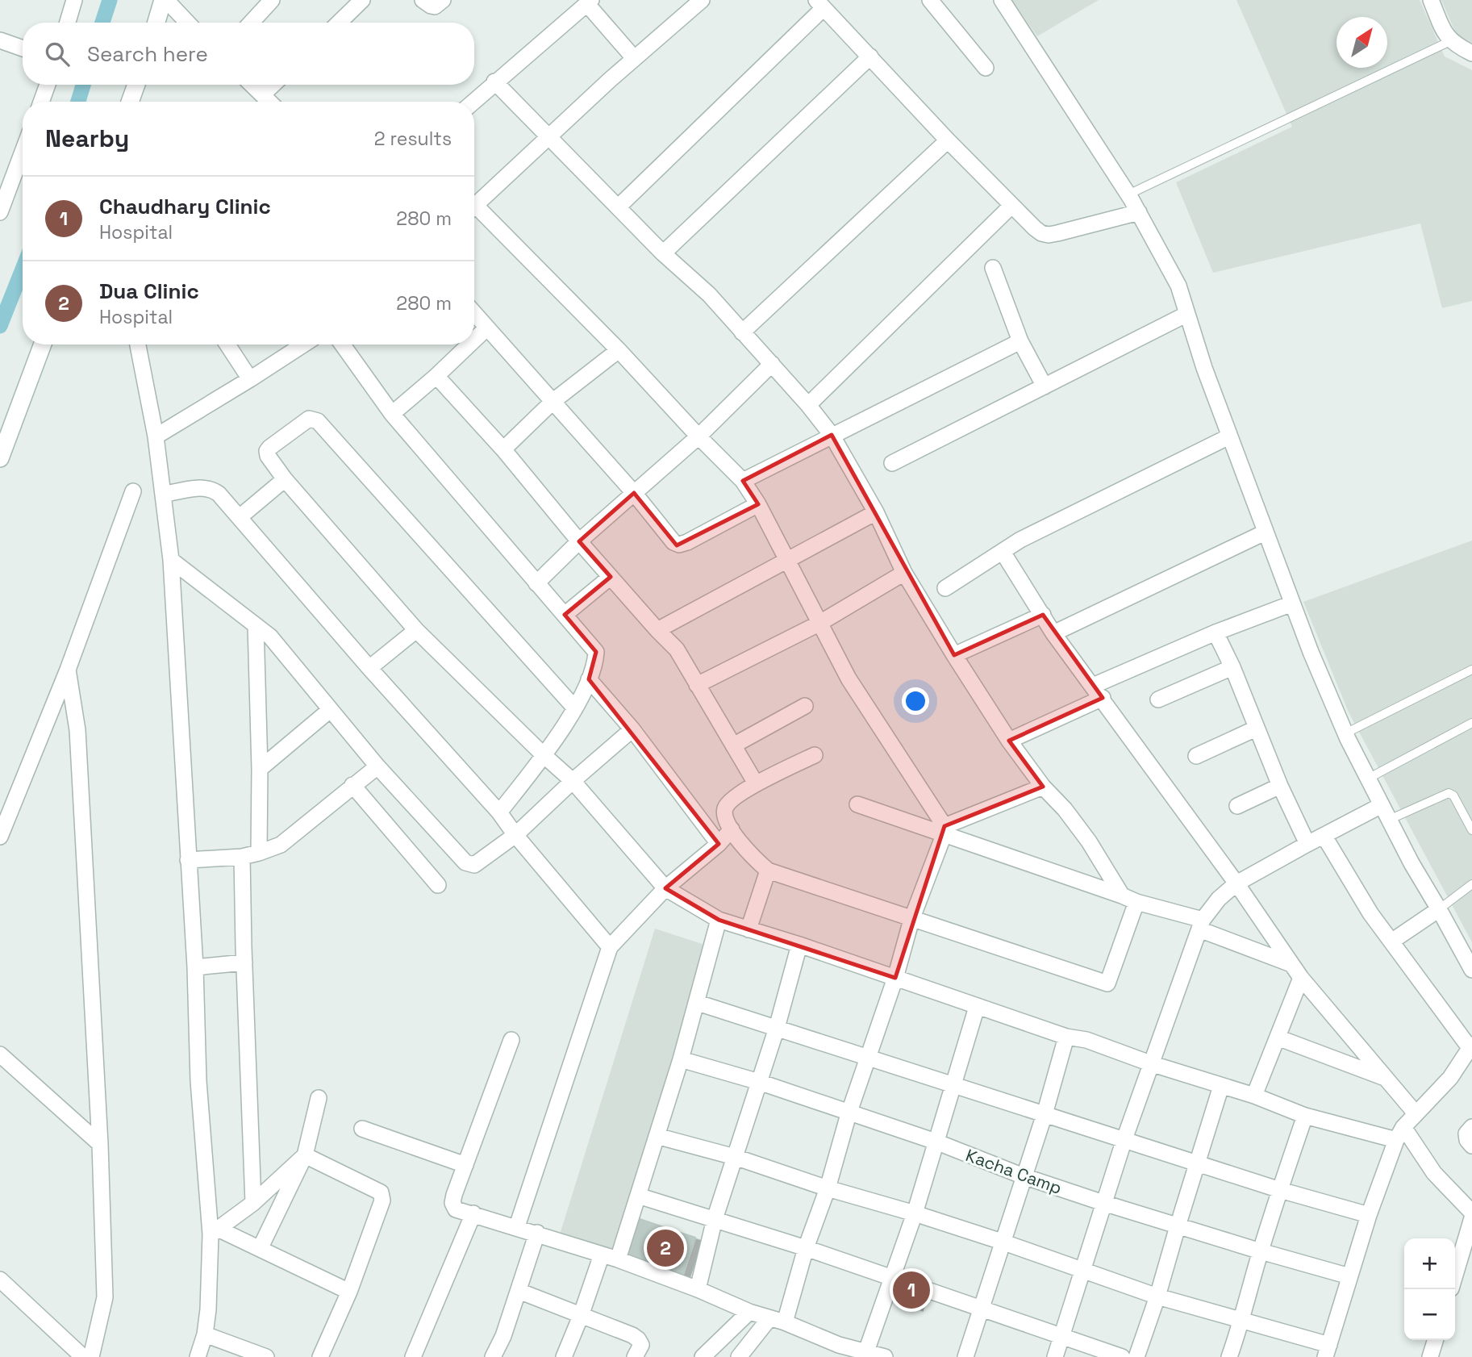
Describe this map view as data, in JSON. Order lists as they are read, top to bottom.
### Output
{
  "streets": {
    "street": ["Kacha Camp"]
  },
  "north": "top right",
  "page": {
    "search": "Search here",
    "heading": ["Nearby", "2 results"],
    "list": [
      {
        "mark": "1",
        "name": "Chaudhary Clinic",
        "note": "Hospital",
        "value": "280 m"
      },
      {
        "mark": "2",
        "name": "Dua Clinic",
        "note": "Hospital",
        "value": "280 m"
      }
    ],
    "pins": ["2", "1"],
    "map_buttons": ["+", "−"]
  }
}
